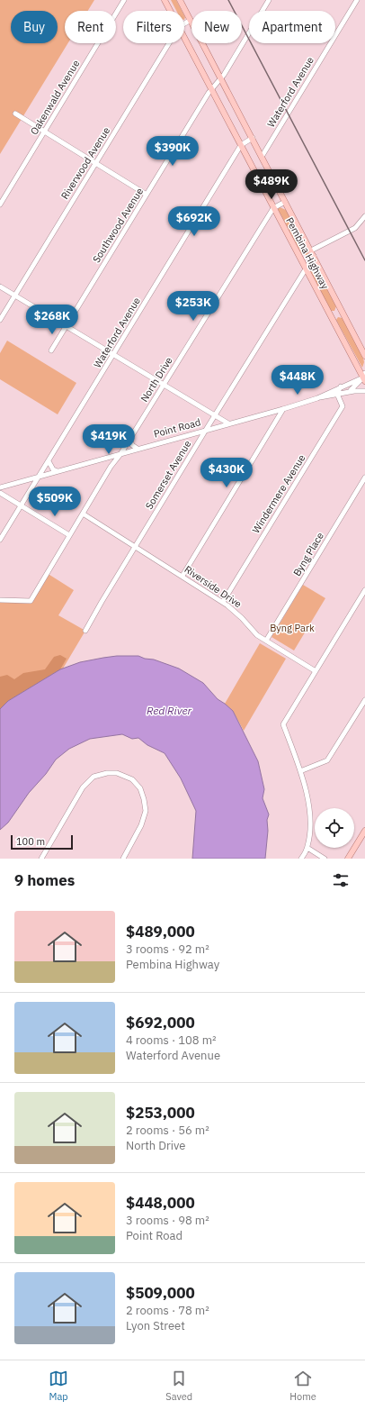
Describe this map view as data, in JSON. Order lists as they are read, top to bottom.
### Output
{
  "streets": {
    "main road": ["Pembina Highway"],
    "street": [
      "Waterford Avenue",
      "Oakenwald Avenue",
      "Riverwood Avenue",
      "Southwood Avenue",
      "North Drive",
      "Point Road",
      "Somerset Avenue",
      "Windermere Avenue",
      "Byng Place",
      "Riverside Drive"
    ]
  },
  "crossings": [
    ["Waterford Avenue", "Pembina Highway"],
    ["Waterford Avenue", "Point Road"],
    ["Riverwood Avenue", "Pembina Highway"],
    ["Southwood Avenue", "Pembina Highway"],
    ["Pembina Highway", "North Drive"],
    ["Pembina Highway", "Point Road"],
    ["Pembina Highway", "Somerset Avenue"],
    ["North Drive", "Point Road"],
    ["North Drive", "Riverside Drive"],
    ["Point Road", "Somerset Avenue"],
    ["Point Road", "Windermere Avenue"],
    ["Somerset Avenue", "Riverside Drive"],
    ["Windermere Avenue", "Riverside Drive"],
    ["Byng Place", "Riverside Drive"]
  ],
  "water": ["Red River"],
  "parks": ["Byng Park"],
  "scale_bar": "100 m",
  "page": {
    "chip": [
      "Buy",
      "Rent",
      "Filters",
      "New",
      "Apartment"
    ],
    "price": [
      "$390K",
      "$489K",
      "$692K",
      "$253K",
      "$268K",
      "$448K",
      "$419K",
      "$430K",
      "$509K"
    ],
    "scale": "100 m",
    "heading": "9 homes",
    "list": [
      {
        "name": "$489,000",
        "note": "3 rooms · 92 m² · Pembina Highway"
      },
      {
        "name": "$692,000",
        "note": "4 rooms · 108 m² · Waterford Avenue"
      },
      {
        "name": "$253,000",
        "note": "2 rooms · 56 m² · North Drive"
      },
      {
        "name": "$448,000",
        "note": "3 rooms · 98 m² · Point Road"
      },
      {
        "name": "$509,000",
        "note": "2 rooms · 78 m² · Lyon Street"
      }
    ],
    "tabs": ["Map", "Saved", "Home"]
  }
}
